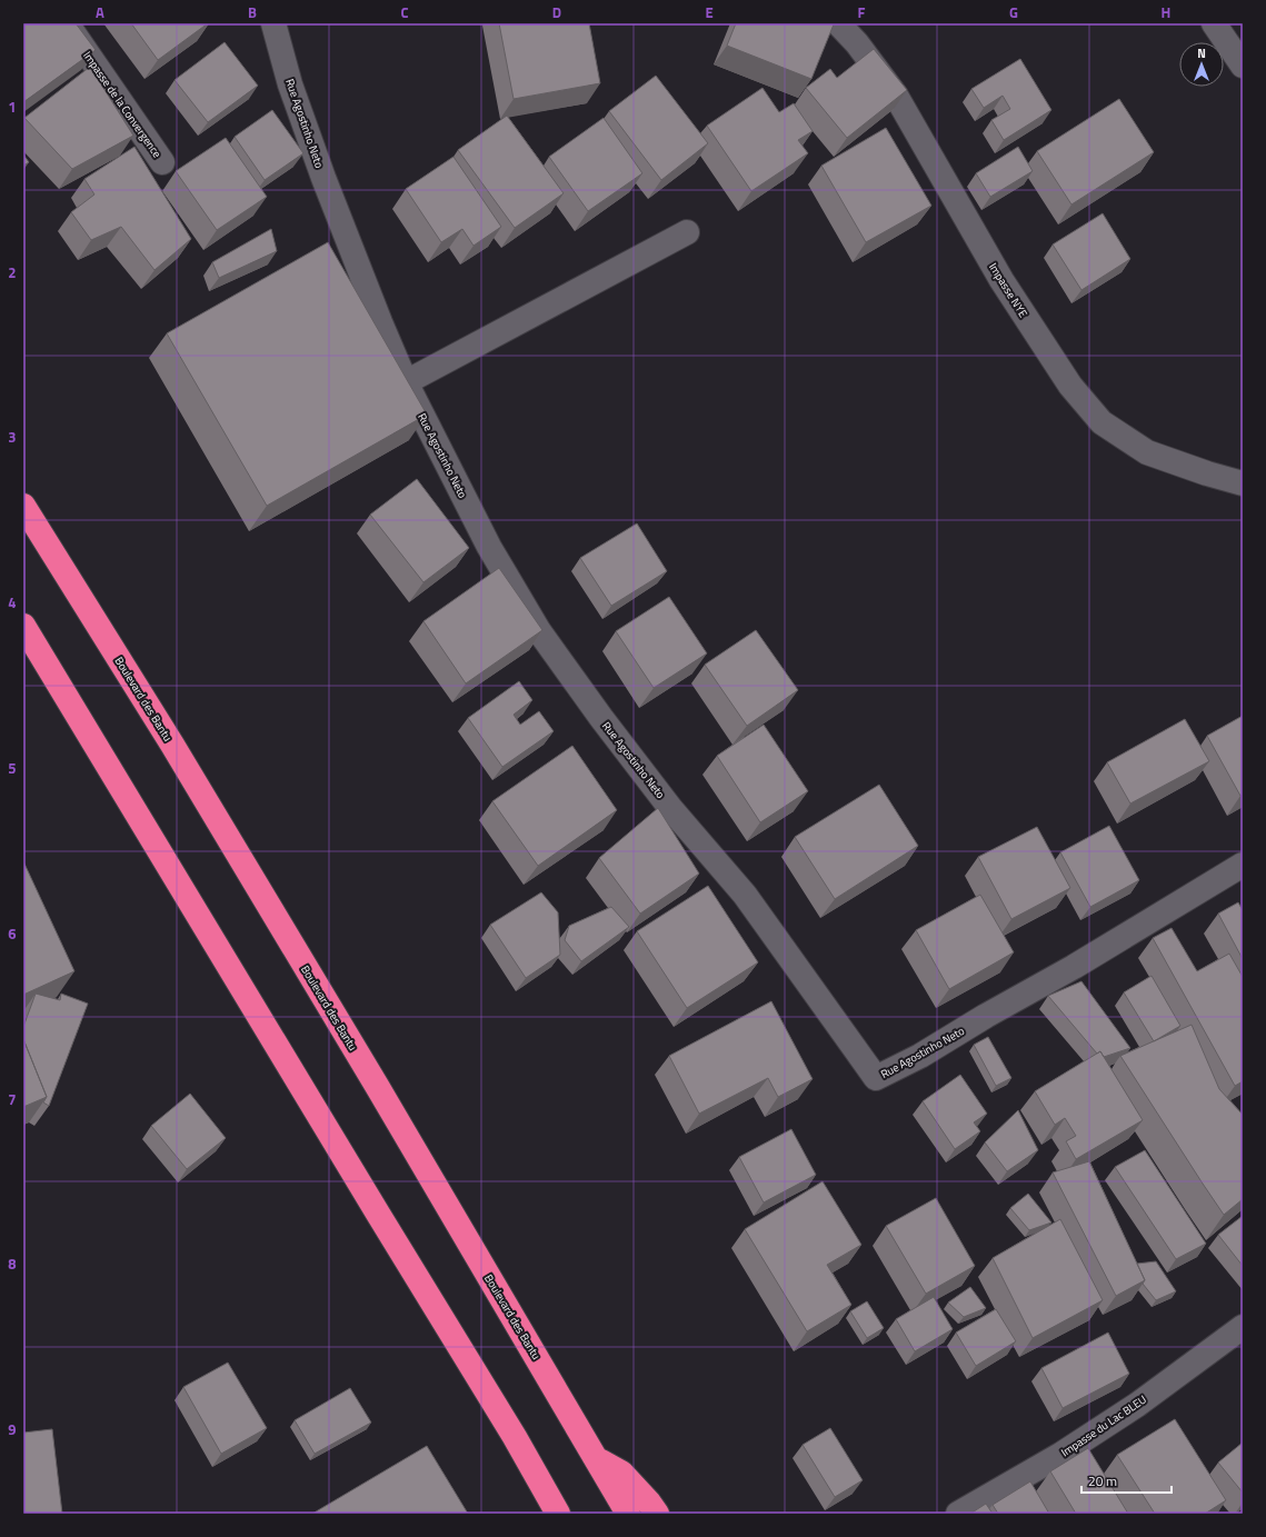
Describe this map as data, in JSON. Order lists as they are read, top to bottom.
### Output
{
  "streets": {
    "highway": ["Boulevard des Bantu"],
    "street": [
      "Impasse de la Convergence",
      "Rue Agostinho Neto",
      "Impasse NYE",
      "Impasse du Lac BLEU"
    ]
  },
  "scale_bar": "20 m",
  "north": "top",
  "grid": {
    "columns": [
      "A",
      "B",
      "C",
      "D",
      "E",
      "F",
      "G",
      "H"
    ],
    "rows": [
      "1",
      "2",
      "3",
      "4",
      "5",
      "6",
      "7",
      "8",
      "9"
    ]
  }
}
